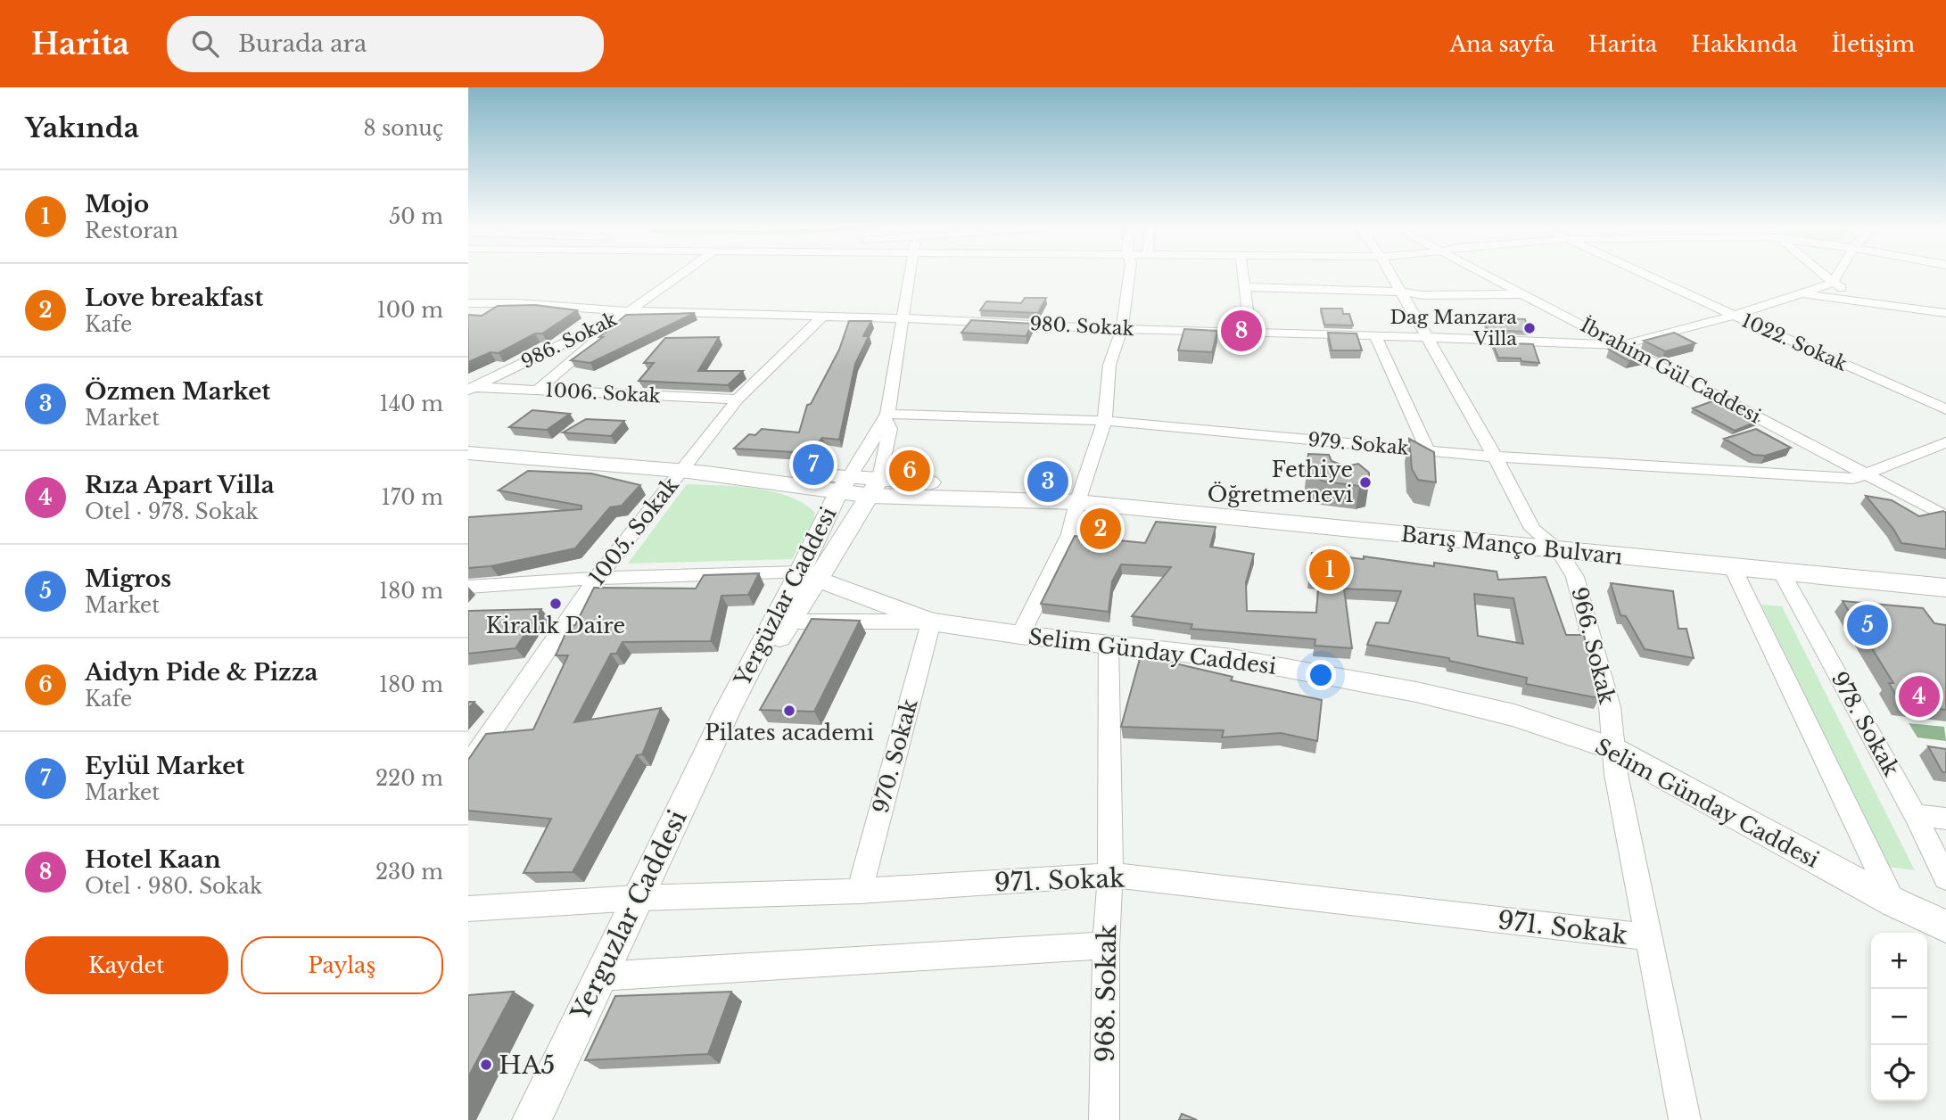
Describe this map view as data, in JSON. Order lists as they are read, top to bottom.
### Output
{
  "streets": {
    "main road": ["Barış Manço Bulvarı"],
    "street": [
      "980. Sokak",
      "986. Sokak",
      "1022. Sokak",
      "İbrahim Gül Caddesi",
      "1006. Sokak",
      "979. Sokak",
      "1005. Sokak",
      "Yergüzlar Caddesi",
      "966. Sokak",
      "Selim Günday Caddesi",
      "978. Sokak",
      "970. Sokak",
      "971. Sokak",
      "Yerguzlar Caddesi",
      "968. Sokak"
    ]
  },
  "crossings": [
    ["980. Sokak", "986. Sokak"],
    ["980. Sokak", "İbrahim Gül Caddesi"],
    ["980. Sokak", "1005. Sokak"],
    ["980. Sokak", "Yergüzlar Caddesi"],
    ["980. Sokak", "966. Sokak"],
    ["986. Sokak", "1006. Sokak"],
    ["İbrahim Gül Caddesi", "979. Sokak"],
    ["1006. Sokak", "1005. Sokak"],
    ["979. Sokak", "Yergüzlar Caddesi"],
    ["979. Sokak", "966. Sokak"],
    ["1005. Sokak", "Barış Manço Bulvarı"],
    ["Barış Manço Bulvarı", "Yergüzlar Caddesi"],
    ["Barış Manço Bulvarı", "966. Sokak"],
    ["Barış Manço Bulvarı", "978. Sokak"],
    ["Yergüzlar Caddesi", "Selim Günday Caddesi"],
    ["Yergüzlar Caddesi", "Yerguzlar Caddesi"],
    ["966. Sokak", "Selim Günday Caddesi"],
    ["966. Sokak", "971. Sokak"],
    ["Selim Günday Caddesi", "970. Sokak"],
    ["Selim Günday Caddesi", "Yerguzlar Caddesi"],
    ["Selim Günday Caddesi", "968. Sokak"],
    ["970. Sokak", "971. Sokak"],
    ["971. Sokak", "Yerguzlar Caddesi"],
    ["971. Sokak", "968. Sokak"]
  ],
  "places": [
    "Dag Manzara Villa",
    "Fethiye Öğretmenevi",
    "Kiralık Daire",
    "Pilates academi",
    "HA5"
  ],
  "page": {
    "header": "Harita",
    "search": "Burada ara",
    "nav": [
      "Ana sayfa",
      "Harita",
      "Hakkında",
      "İletişim"
    ],
    "heading": ["Yakında", "8 sonuç"],
    "list": [
      {
        "mark": "1",
        "name": "Mojo",
        "note": "Restoran",
        "value": "50 m"
      },
      {
        "mark": "2",
        "name": "Love breakfast",
        "note": "Kafe",
        "value": "100 m"
      },
      {
        "mark": "3",
        "name": "Özmen Market",
        "note": "Market",
        "value": "140 m"
      },
      {
        "mark": "4",
        "name": "Rıza Apart Villa",
        "note": "Otel · 978. Sokak",
        "value": "170 m"
      },
      {
        "mark": "5",
        "name": "Migros",
        "note": "Market",
        "value": "180 m"
      },
      {
        "mark": "6",
        "name": "Aidyn Pide & Pizza",
        "note": "Kafe",
        "value": "180 m"
      },
      {
        "mark": "7",
        "name": "Eylül Market",
        "note": "Market",
        "value": "220 m"
      },
      {
        "mark": "8",
        "name": "Hotel Kaan",
        "note": "Otel · 980. Sokak",
        "value": "230 m"
      }
    ],
    "pins": [
      "8",
      "7",
      "6",
      "3",
      "2",
      "1",
      "5",
      "4"
    ],
    "buttons": ["Kaydet", "Paylaş"],
    "map_buttons": ["+", "−"]
  }
}
